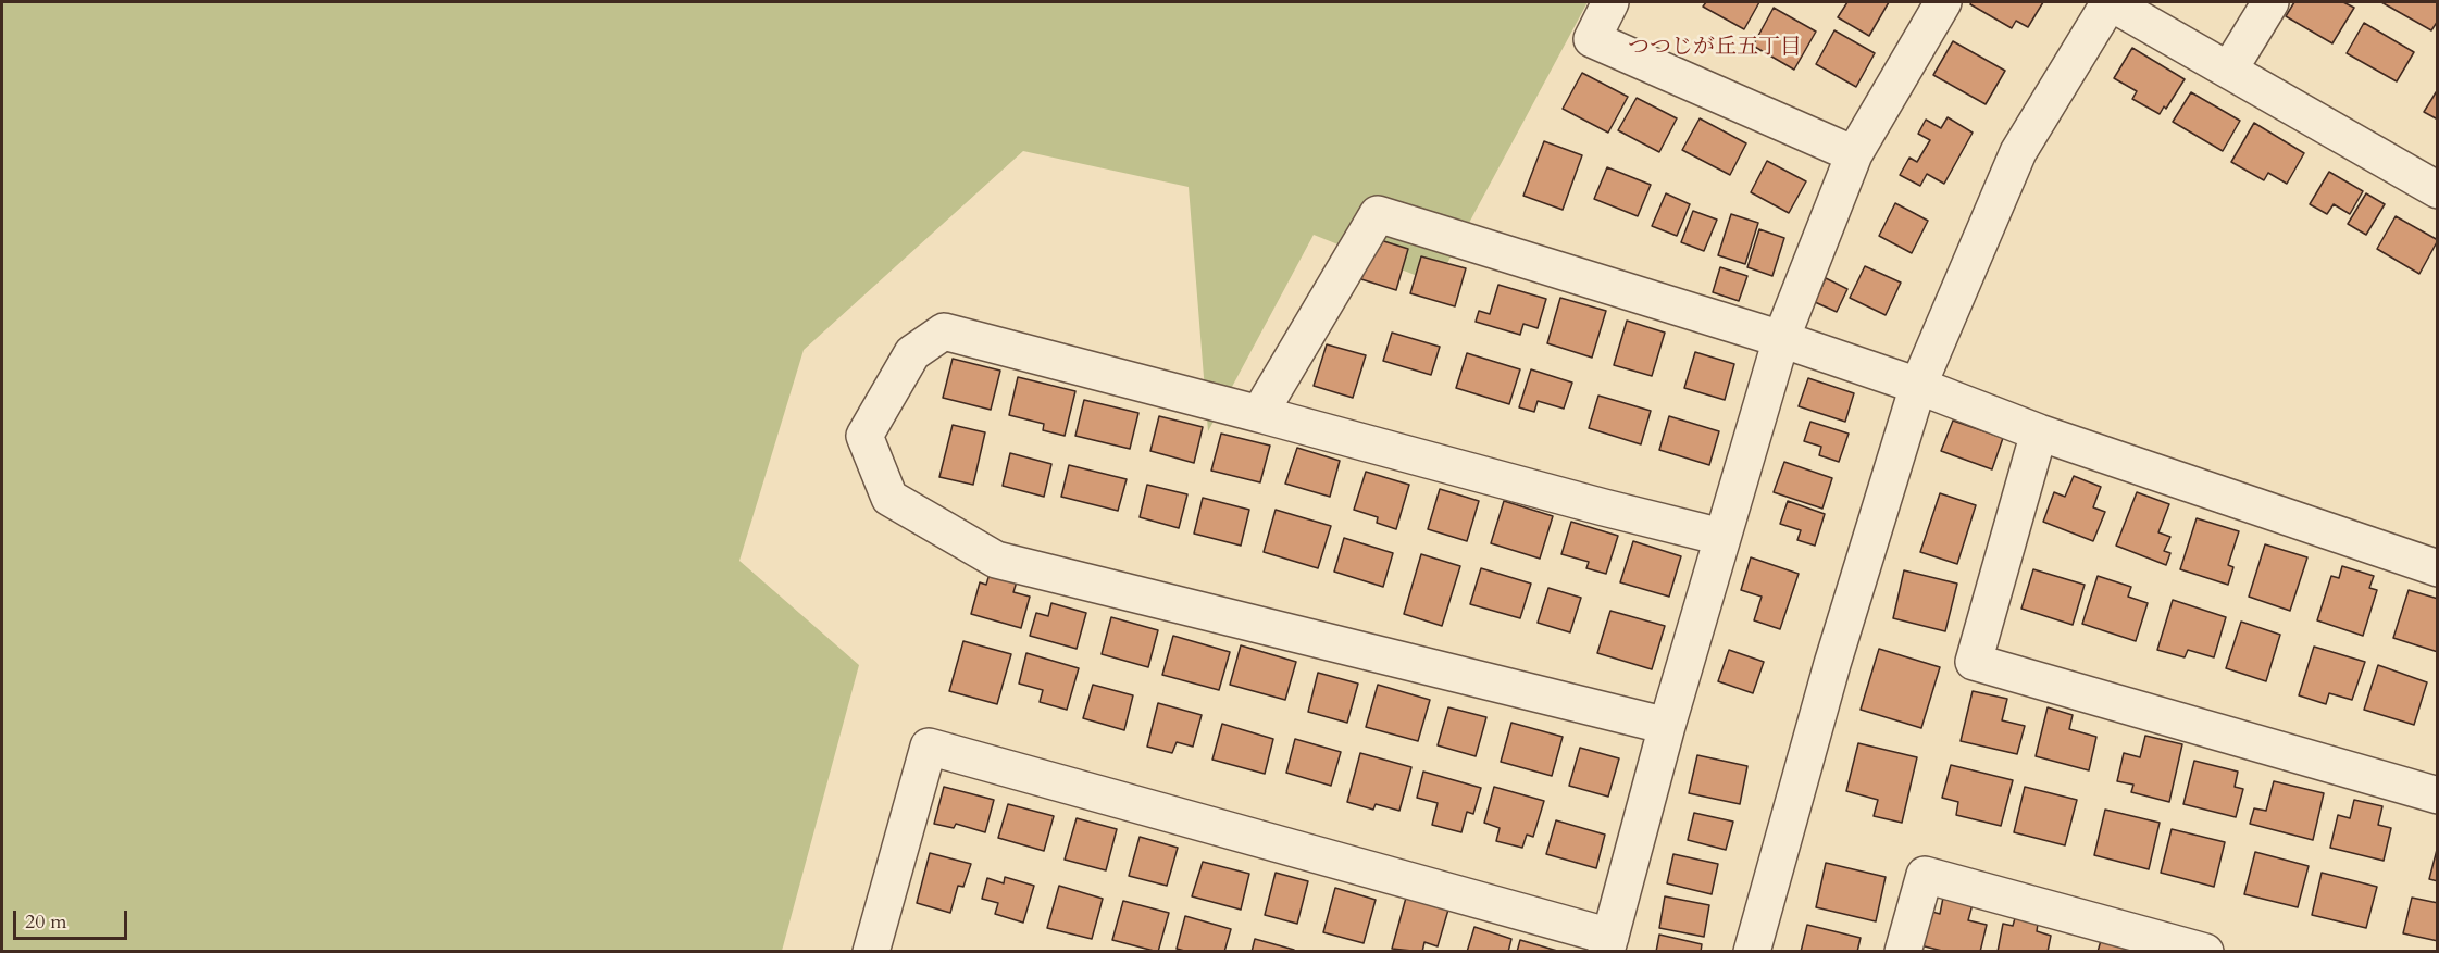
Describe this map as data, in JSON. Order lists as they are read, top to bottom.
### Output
{
  "districts": ["つつじが丘五丁目"],
  "scale_bar": "20 m"
}
